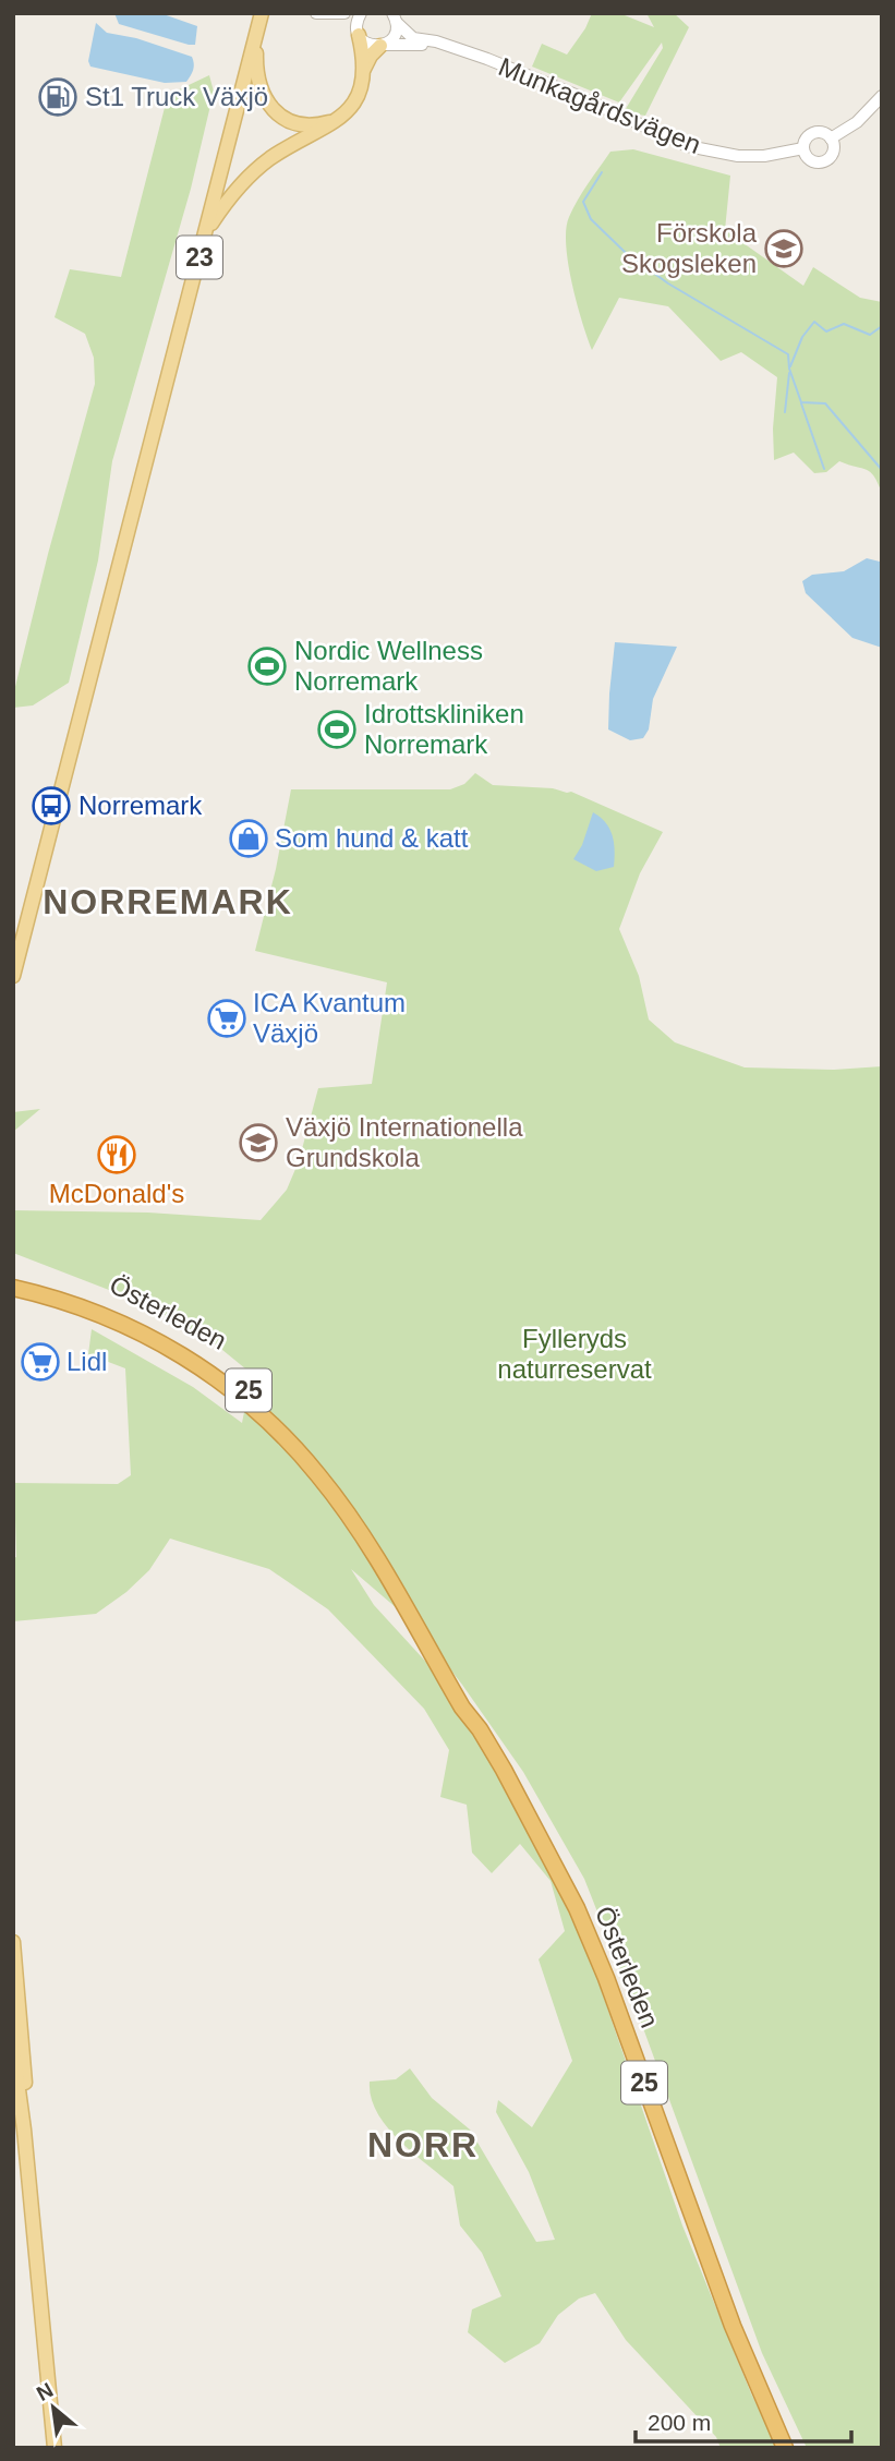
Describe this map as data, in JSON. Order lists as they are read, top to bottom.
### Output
{
  "streets": {
    "highway": ["Österleden", "25"],
    "main road": ["23"],
    "street": ["Munkagårdsvägen"]
  },
  "districts": ["NORREMARK", "NORR"],
  "parks": ["Fylleryds naturreservat"],
  "places": {
    "fuel station": ["St1 Truck Växjö"],
    "school or university": ["Förskola Skogsleken", "Växjö Internationella Grundskola"],
    "sports": ["Nordic Wellness Norremark", "Idrottskliniken Norremark"],
    "bus stop": ["Norremark"],
    "shop": ["Som hund & katt"],
    "supermarket": ["ICA Kvantum Växjö", "Lidl"],
    "restaurant": ["McDonald's"]
  },
  "scale_bar": "200 m",
  "north": "top left"
}
